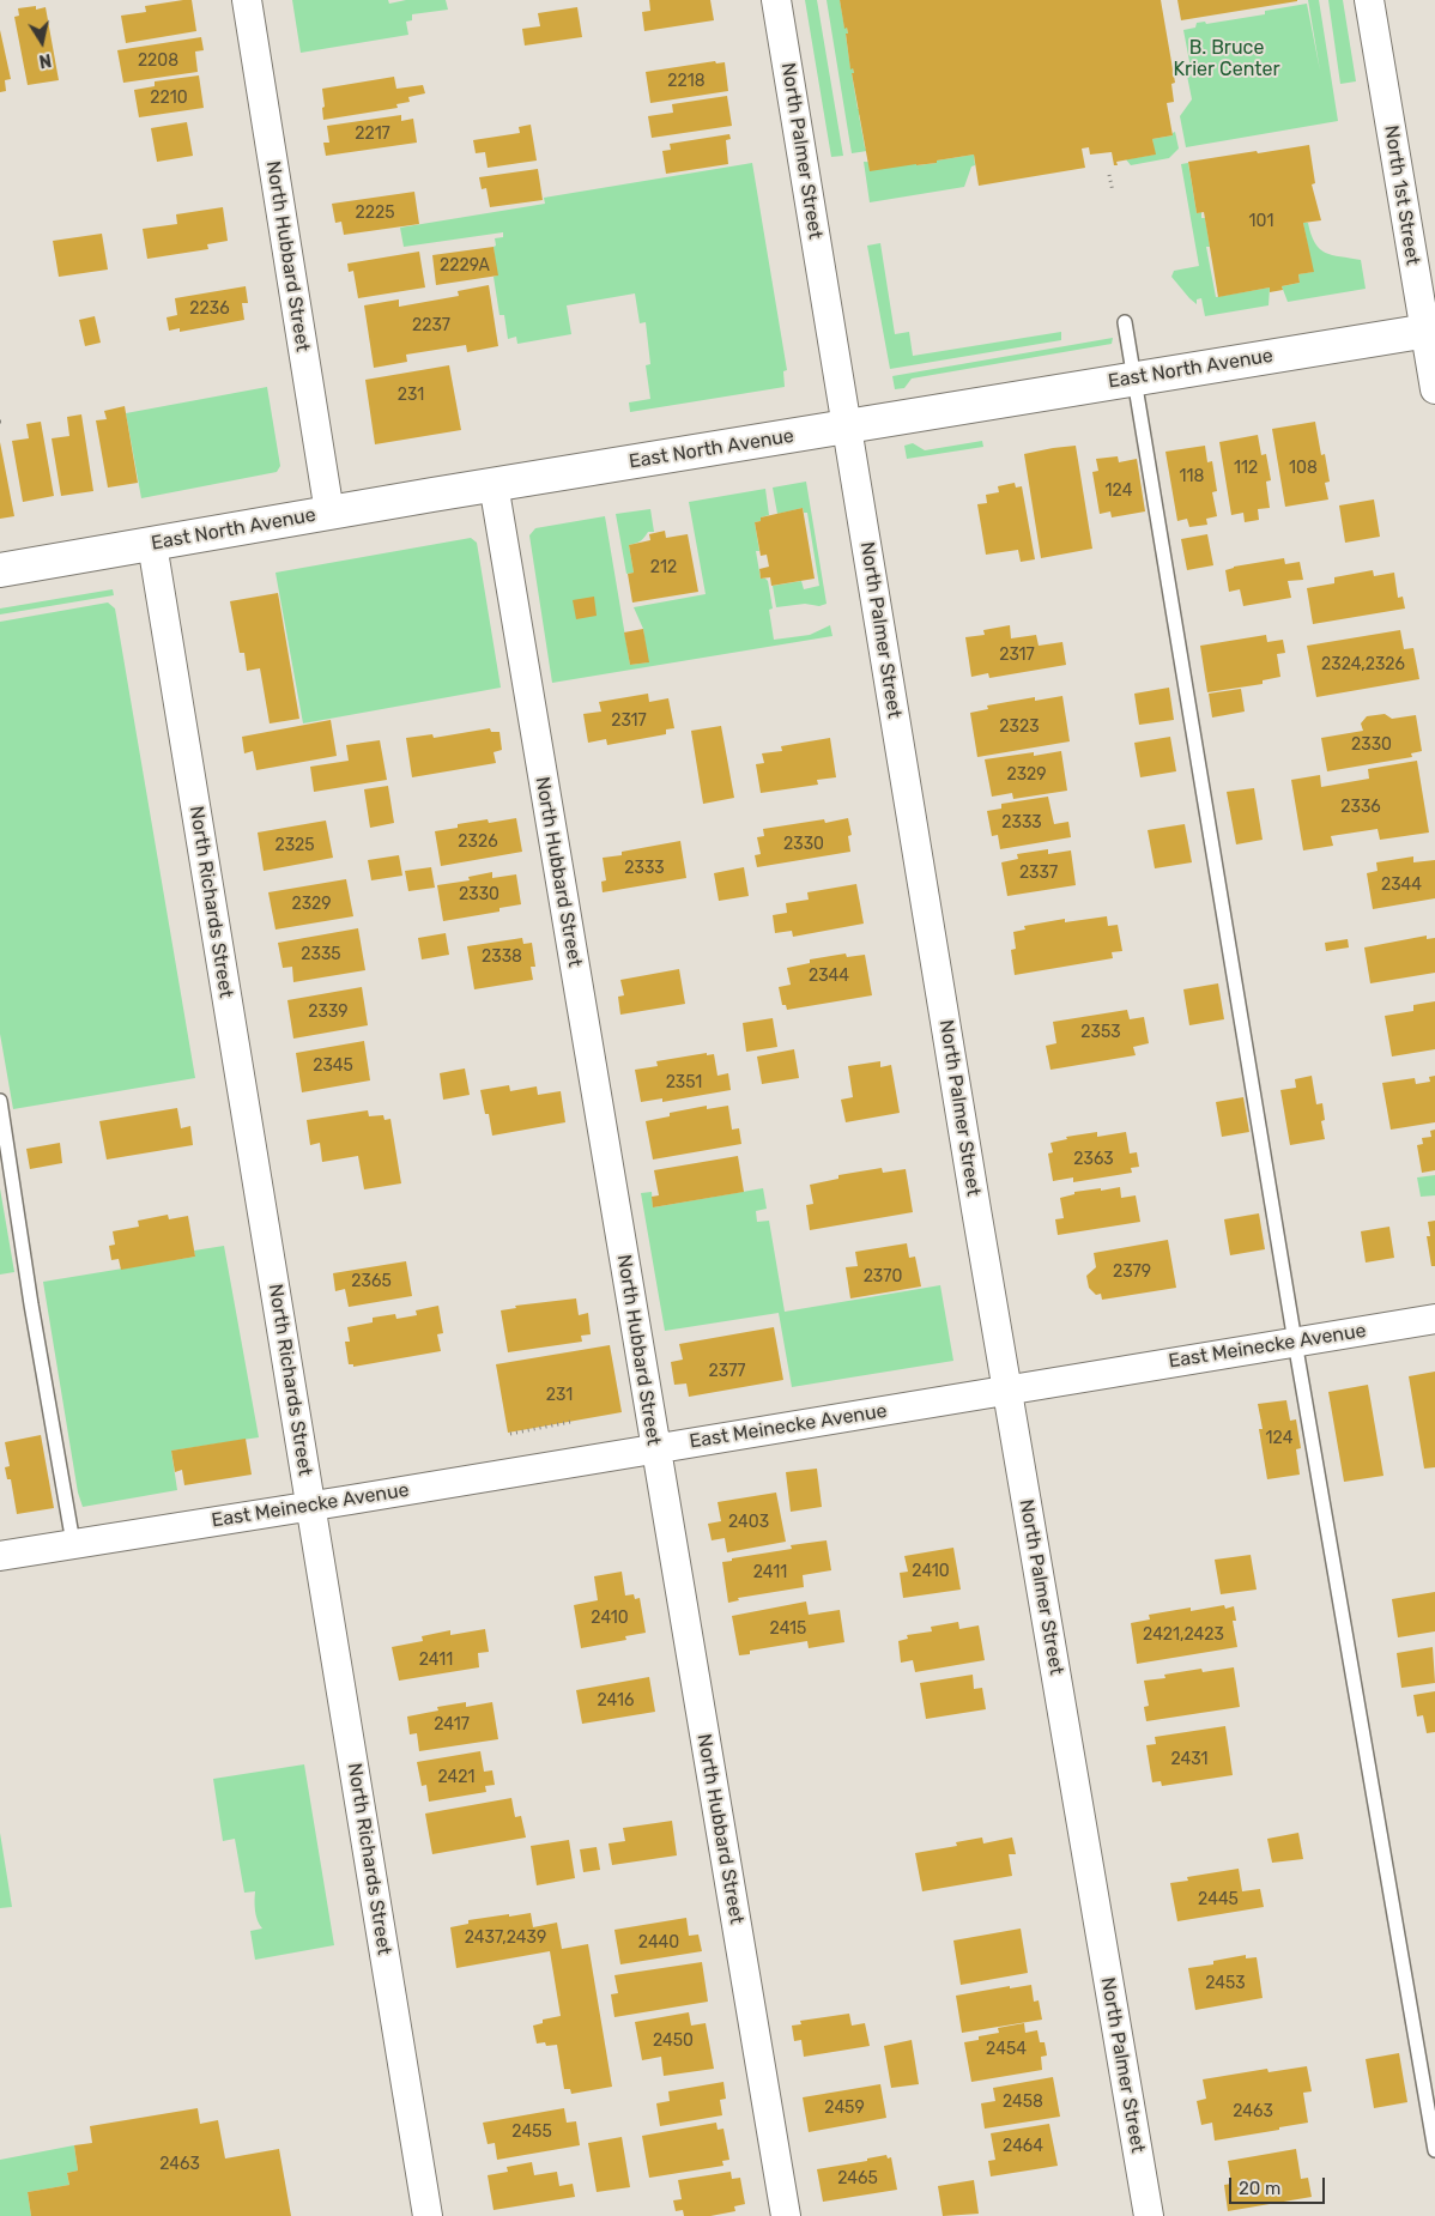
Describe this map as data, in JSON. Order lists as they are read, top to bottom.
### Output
{
  "streets": {
    "main road": ["East North Avenue"],
    "street": [
      "North Palmer Street",
      "North 1st Street",
      "North Hubbard Street",
      "North Richards Street",
      "East Meinecke Avenue"
    ]
  },
  "crossings": [
    ["North Palmer Street", "East North Avenue"],
    ["North Palmer Street", "East Meinecke Avenue"],
    ["North 1st Street", "East North Avenue"],
    ["North Hubbard Street", "East North Avenue"],
    ["North Hubbard Street", "East Meinecke Avenue"],
    ["East North Avenue", "North Richards Street"],
    ["North Richards Street", "East Meinecke Avenue"]
  ],
  "parks": ["B. Bruce Krier Center"],
  "house_numbers": [
    "2208",
    "2218",
    "2210",
    "2217",
    "2225",
    "101",
    "2229A",
    "2236",
    "2237",
    "231",
    "112",
    "108",
    "118",
    "124",
    "212",
    "2317",
    "2324,2326",
    "2317",
    "2323",
    "2330",
    "2329",
    "2336",
    "2333",
    "2326",
    "2330",
    "2325",
    "2333",
    "2337",
    "2344",
    "2330",
    "2329",
    "2335",
    "2338",
    "2344",
    "2339",
    "2353",
    "2345",
    "2351",
    "2363",
    "2379",
    "2370",
    "2365",
    "2377",
    "231",
    "124",
    "2403",
    "2410",
    "2411",
    "2410",
    "2415",
    "2421,2423",
    "2411",
    "2416",
    "2417",
    "2431",
    "2421",
    "2445",
    "2437,2439",
    "2440",
    "2453",
    "2450",
    "2454",
    "2458",
    "2459",
    "2463",
    "2455",
    "2464",
    "2463",
    "2465"
  ],
  "scale_bar": "20 m",
  "north": "bottom"
}
